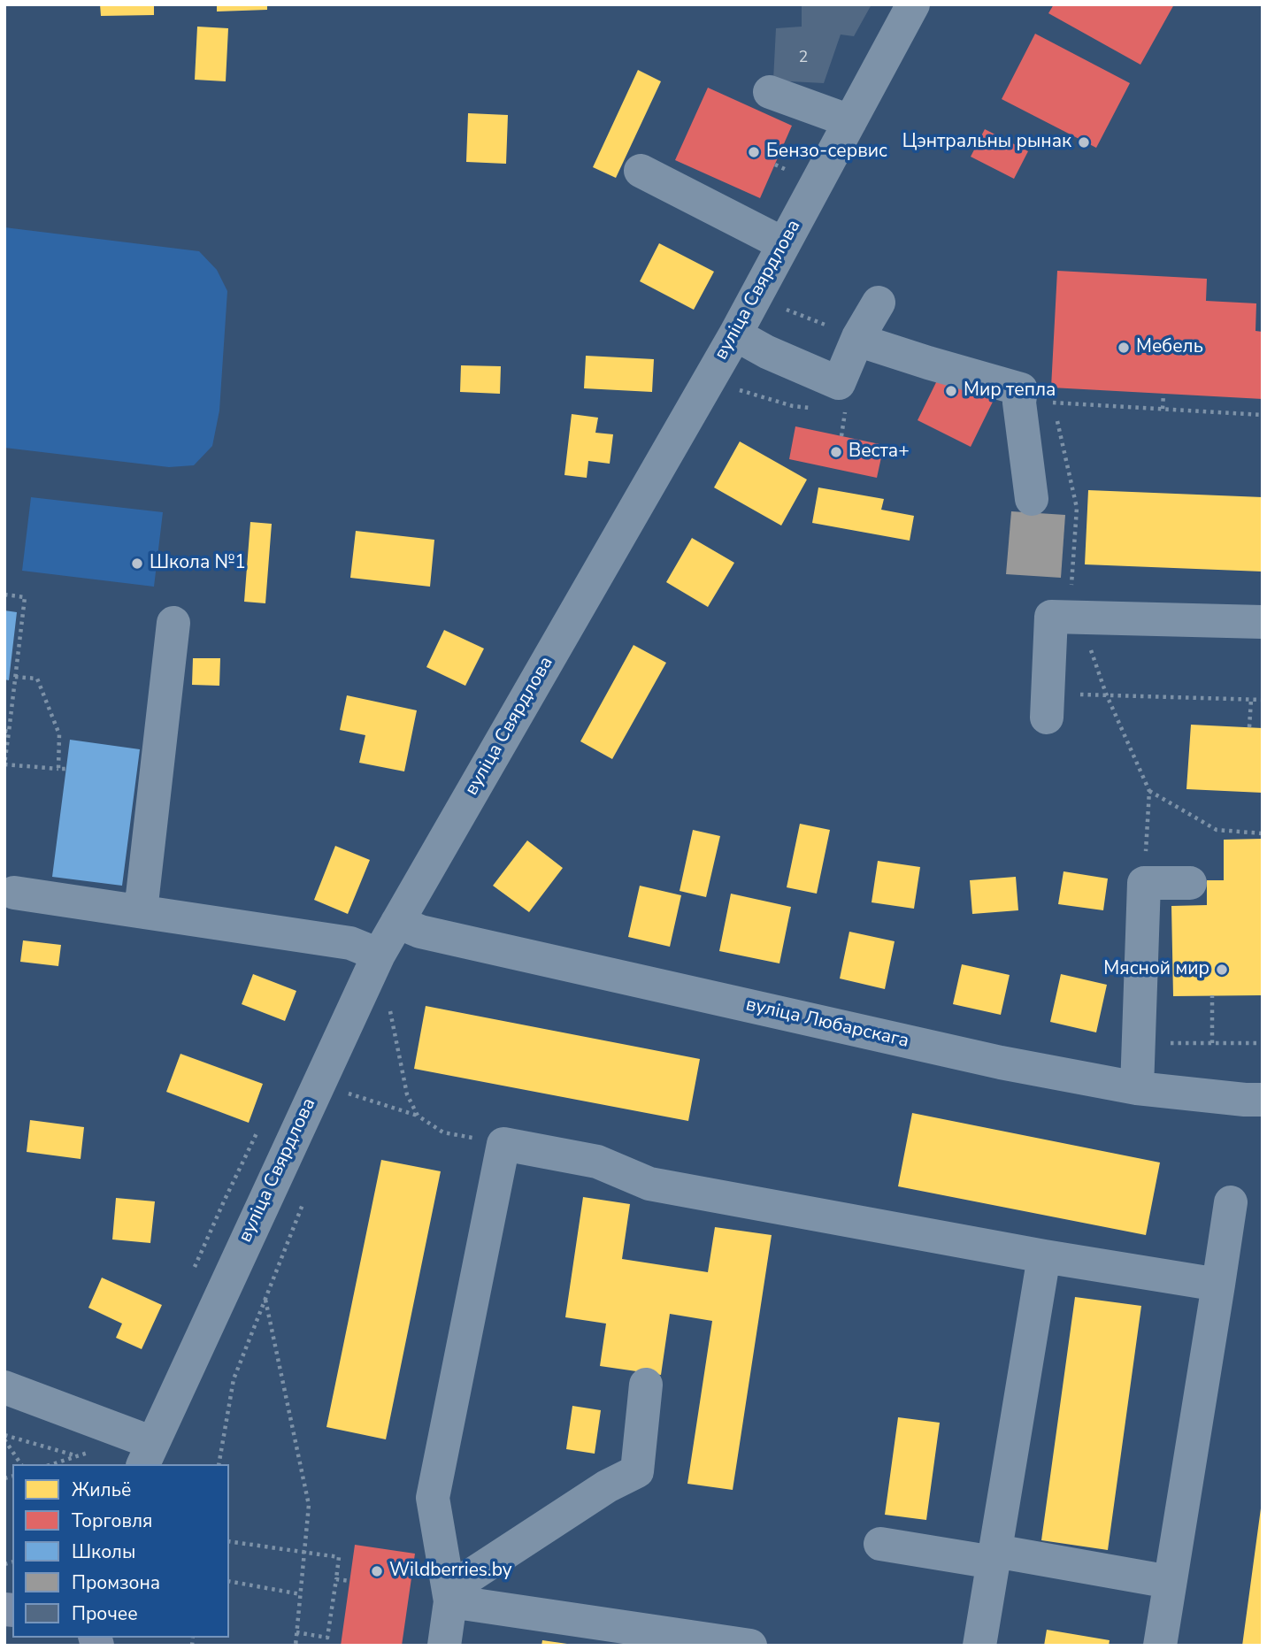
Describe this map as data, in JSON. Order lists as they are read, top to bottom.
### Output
{
  "streets": {
    "street": ["вуліца Свярдлова", "вуліца Любарскага"]
  },
  "crossings": [
    ["вуліца Свярдлова", "вуліца Любарскага"]
  ],
  "places": [
    "Цэнтральны рынак",
    "Бензо-сервис",
    "Мебель",
    "Мир тепла",
    "Веста+",
    "Школа №1",
    "Мясной мир",
    "Wildberries.by"
  ],
  "house_numbers": ["2"],
  "legend": [
    "Жильё",
    "Торговля",
    "Школы",
    "Промзона",
    "Прочее"
  ]
}
